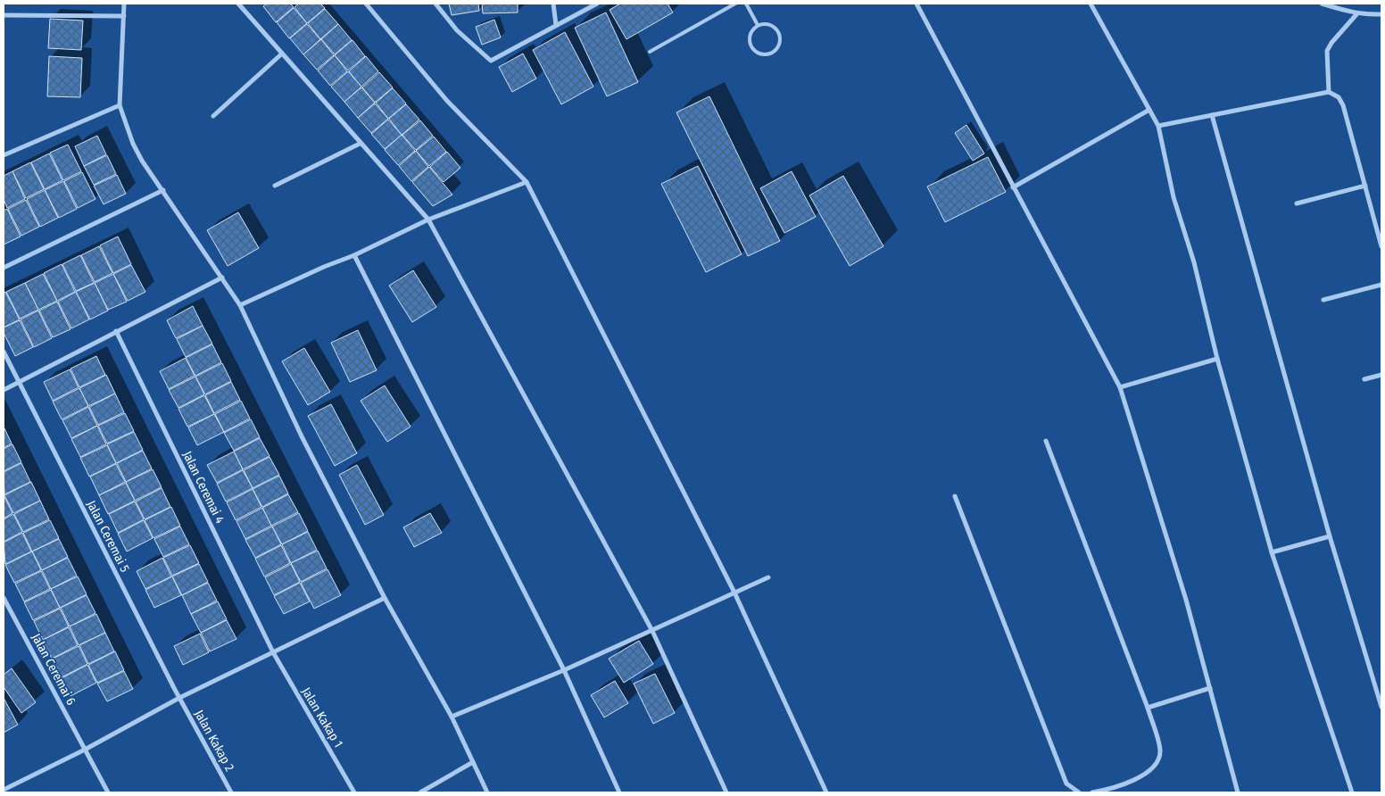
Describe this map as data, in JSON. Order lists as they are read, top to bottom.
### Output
{
  "streets": {
    "street": [
      "Jalan Ceremai 4",
      "Jalan Ceremai 5",
      "Jalan Ceremai 6",
      "Jalan Kakap 1",
      "Jalan Kakap 2"
    ]
  },
  "crossings": [
    ["Jalan Ceremai 4", "Jalan Kakap 1"],
    ["Jalan Ceremai 5", "Jalan Kakap 2"]
  ]
}
